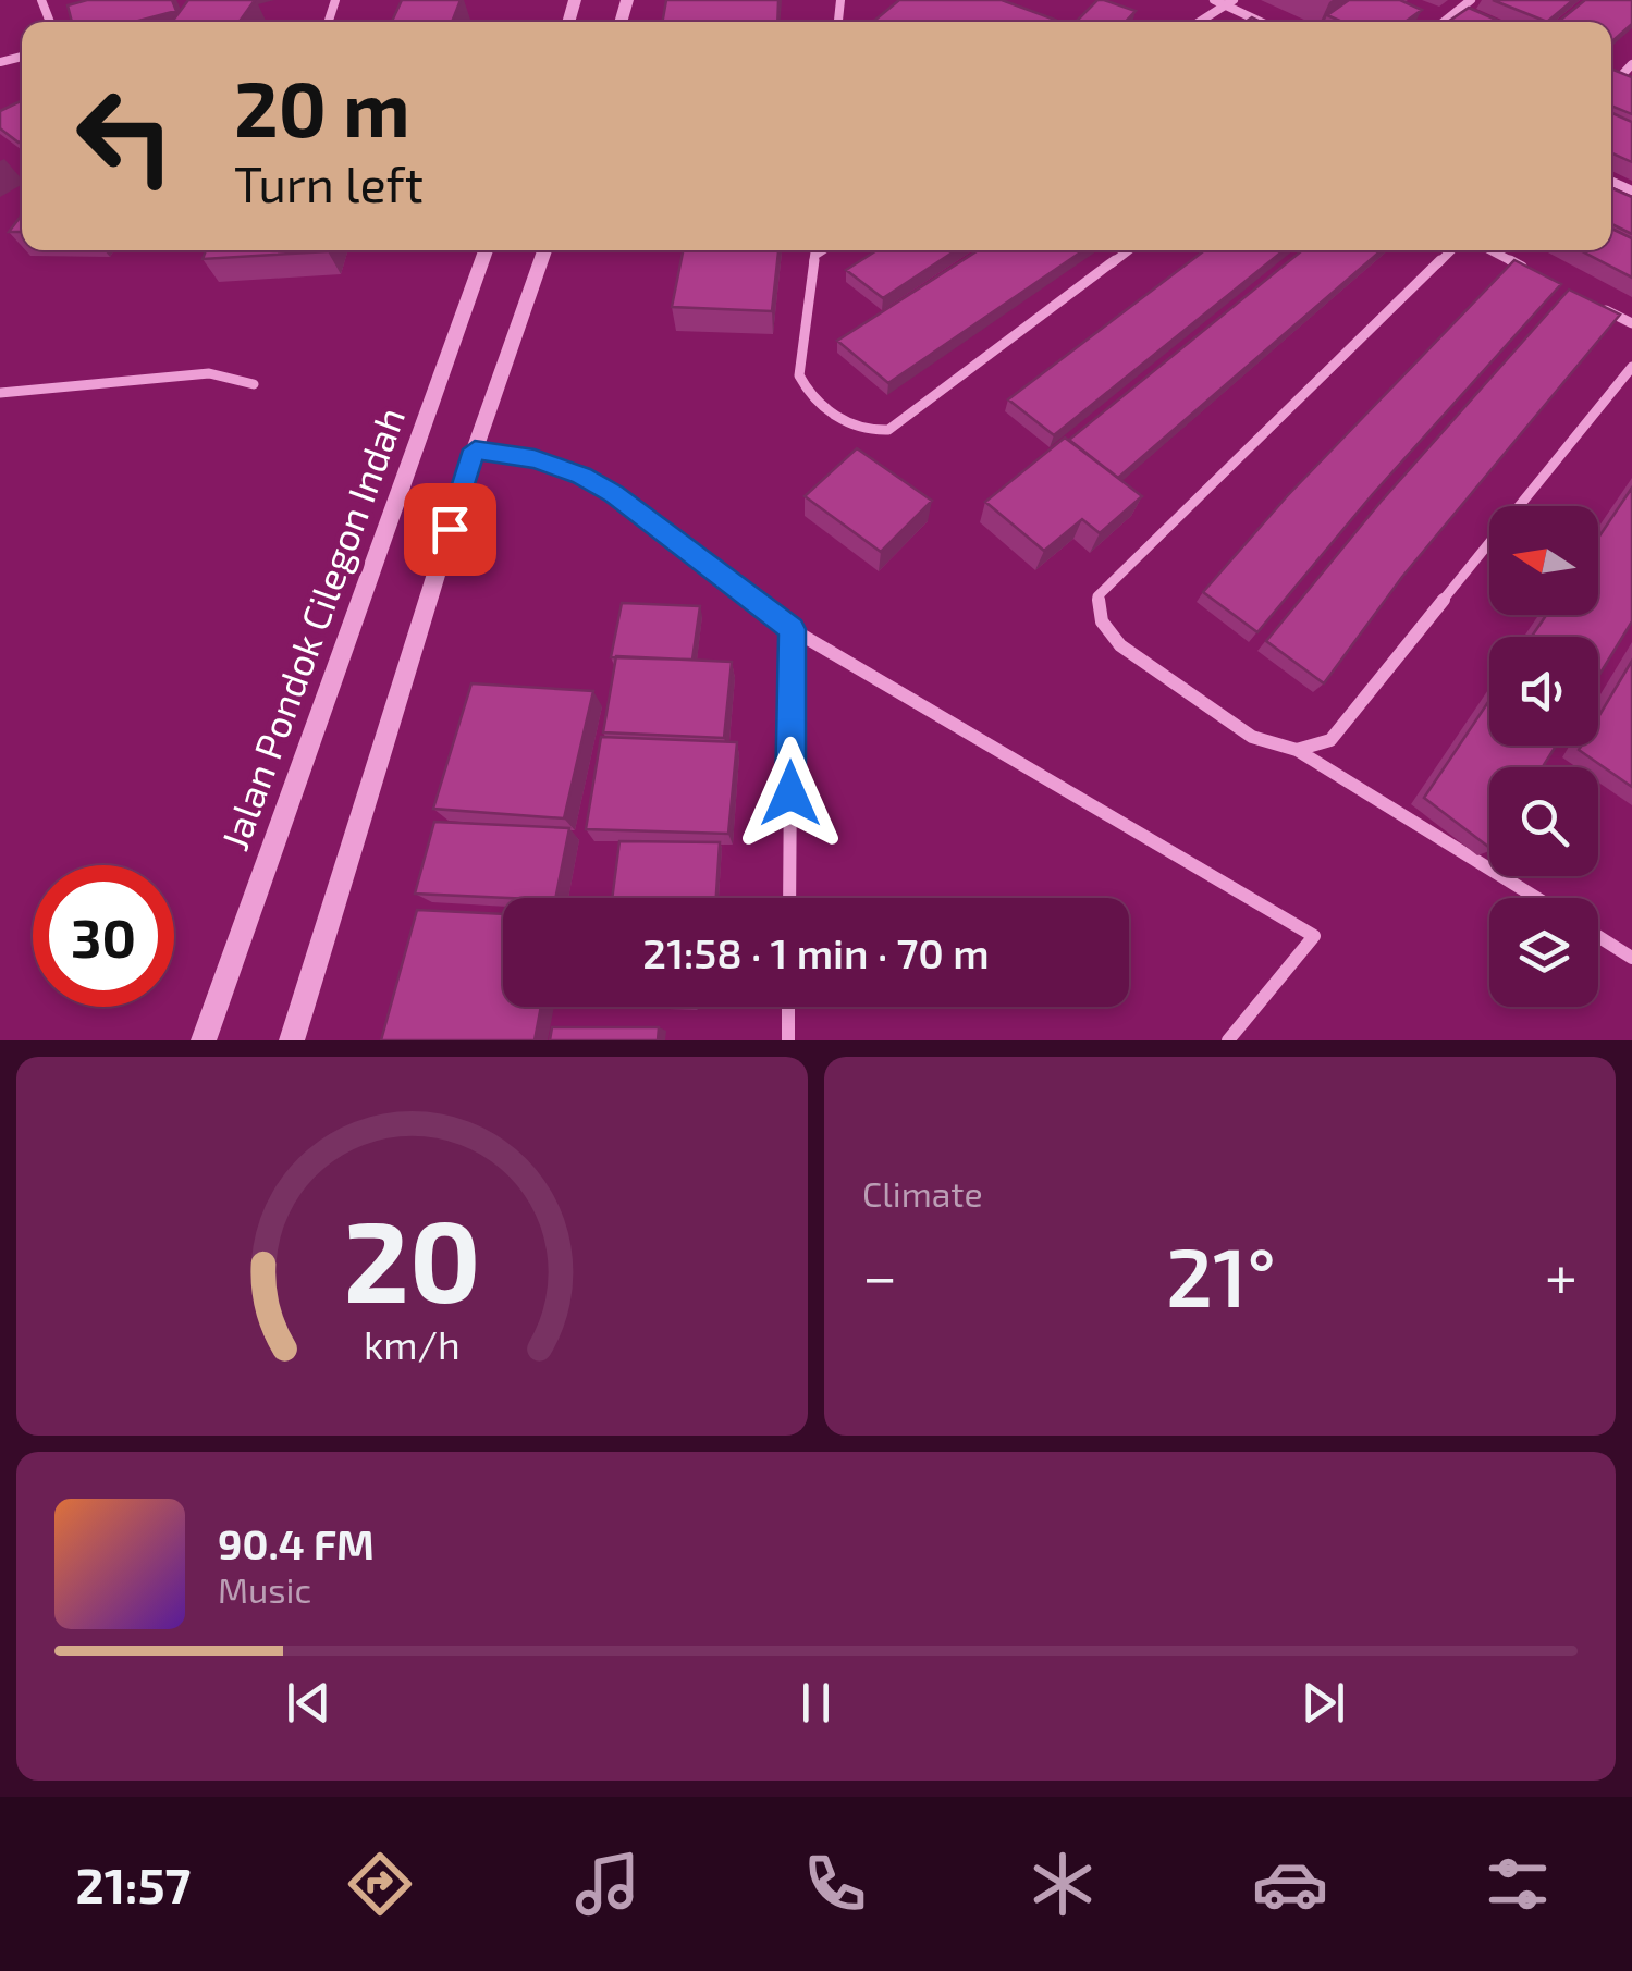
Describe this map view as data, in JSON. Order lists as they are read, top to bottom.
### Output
{
  "streets": {
    "street": ["Jalan Pondok Cilegon Indah"]
  },
  "north": "left",
  "page": {
    "turn": ["20 m", "Turn left"],
    "limit": "30",
    "trip": "21:58 · 1 min · 70 m",
    "tile": "Climate",
    "heat": ["−", "21°", "+"],
    "song": ["90.4 FM", "Music"],
    "tabs": "21:57",
    "gauge": ["20", "km/h"]
  }
}
